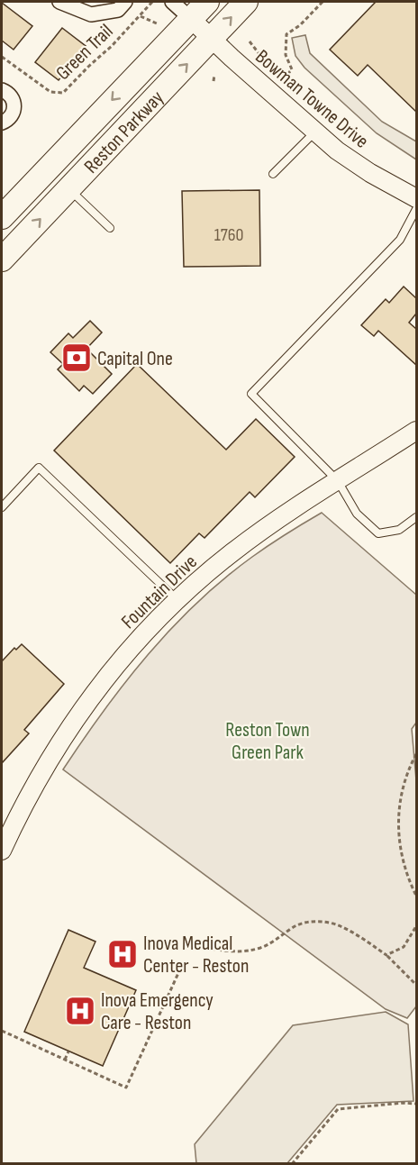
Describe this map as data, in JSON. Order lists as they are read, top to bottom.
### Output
{
  "streets": {
    "main road": ["Reston Parkway"],
    "street": ["Bowman Towne Drive", "Fountain Drive"],
    "path": ["Green Trail"]
  },
  "crossings": [
    ["Bowman Towne Drive", "Reston Parkway"]
  ],
  "parks": ["Reston Town Green Park"],
  "places": {
    "bank": ["Capital One"],
    "hospital": ["Inova Medical Center - Reston", "Inova Emergency Care - Reston"]
  },
  "house_numbers": ["1760"]
}
